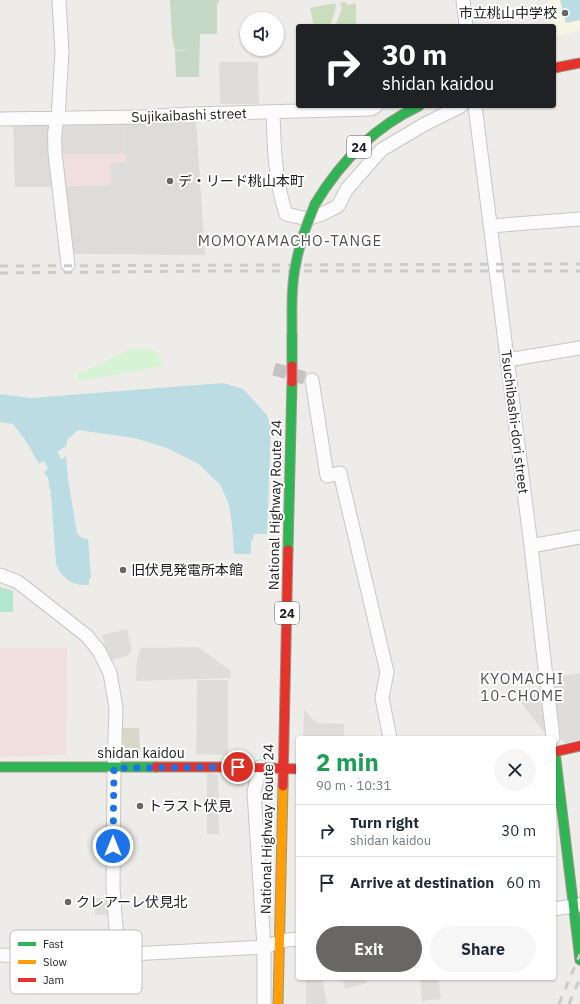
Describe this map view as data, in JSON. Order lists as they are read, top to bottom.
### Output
{
  "streets": {
    "main road": ["24", "National Highway Route 24", "shidan kaidou"],
    "street": ["Sujikaibashi street", "Tsuchibashi-dori street"]
  },
  "crossings": [
    ["National Highway Route 24", "shidan kaidou"]
  ],
  "districts": ["MOMOYAMACHO-TANGE", "KYOMACHI 10-CHOME"],
  "places": [
    "市立桃山中学校",
    "デ・リード桃山本町",
    "旧伏見発電所本館",
    "トラスト伏見",
    "クレアーレ伏見北"
  ],
  "legend": ["Fast", "Slow", "Jam"],
  "page": {
    "turn": ["30 m", "shidan kaidou"],
    "heading": ["2 min", "90 m · 10:31"],
    "list": [
      {
        "name": "Turn right",
        "note": "shidan kaidou",
        "value": "30 m"
      },
      {
        "name": "Arrive at destination",
        "value": "60 m"
      }
    ],
    "buttons": ["Exit", "Share"]
  }
}
